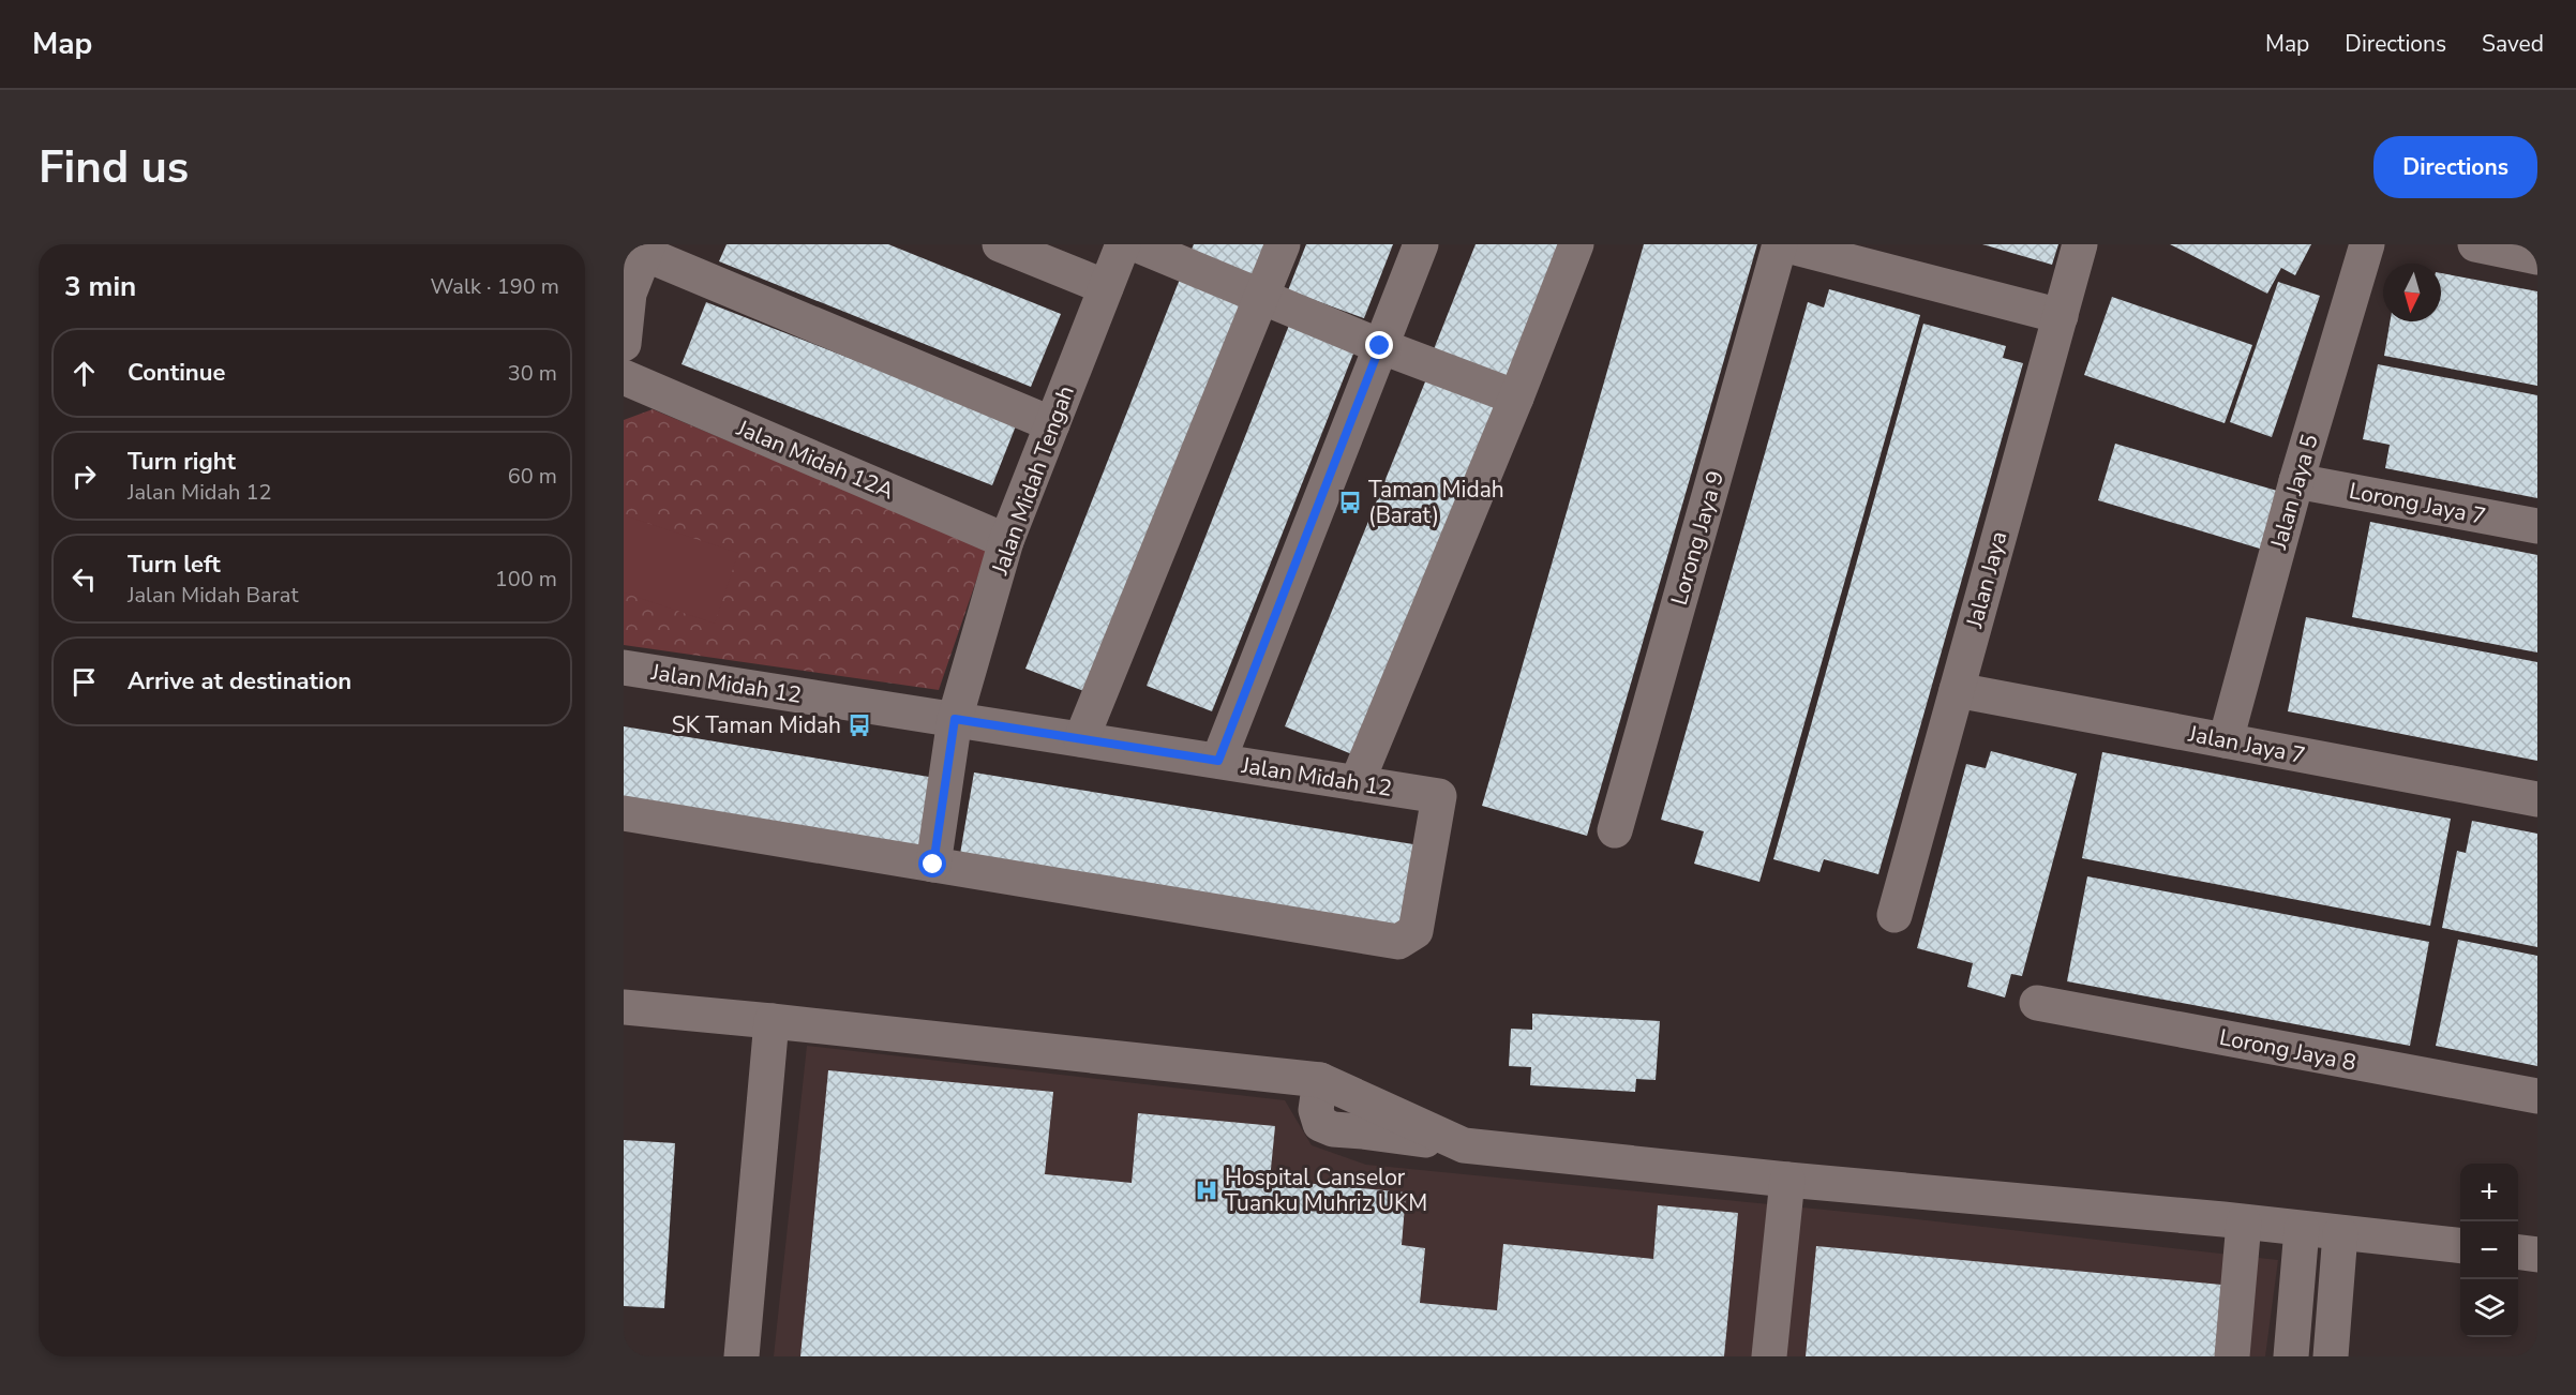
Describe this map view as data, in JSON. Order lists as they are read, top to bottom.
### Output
{
  "streets": {
    "street": [
      "Jalan Midah 12A",
      "Jalan Midah Tengah",
      "Jalan Jaya 5",
      "Lorong Jaya 7",
      "Lorong Jaya 9",
      "Jalan Jaya",
      "Jalan Midah 12",
      "Jalan Jaya 7",
      "Lorong Jaya 8"
    ]
  },
  "crossings": [
    ["Jalan Midah 12A", "Jalan Midah Tengah"],
    ["Jalan Midah Tengah", "Jalan Midah 12"],
    ["Jalan Jaya 5", "Lorong Jaya 7"],
    ["Jalan Jaya 5", "Jalan Jaya 7"],
    ["Jalan Jaya", "Jalan Jaya 7"]
  ],
  "places": {
    "bus stop": ["Taman Midah (Barat)", "SK Taman Midah"],
    "hospital": ["Hospital Canselor Tuanku Muhriz UKM"]
  },
  "north": "bottom",
  "page": {
    "header": "Map",
    "nav": ["Map", "Directions", "Saved"],
    "buttons": "Directions",
    "title": "Find us",
    "heading": ["3 min", "Walk · 190 m"],
    "list": [
      ["Continue", "30 m"],
      ["Turn right", "Jalan Midah 12", "60 m"],
      ["Turn left", "Jalan Midah Barat", "100 m"],
      "Arrive at destination"
    ],
    "map_buttons": ["+", "−"]
  }
}
